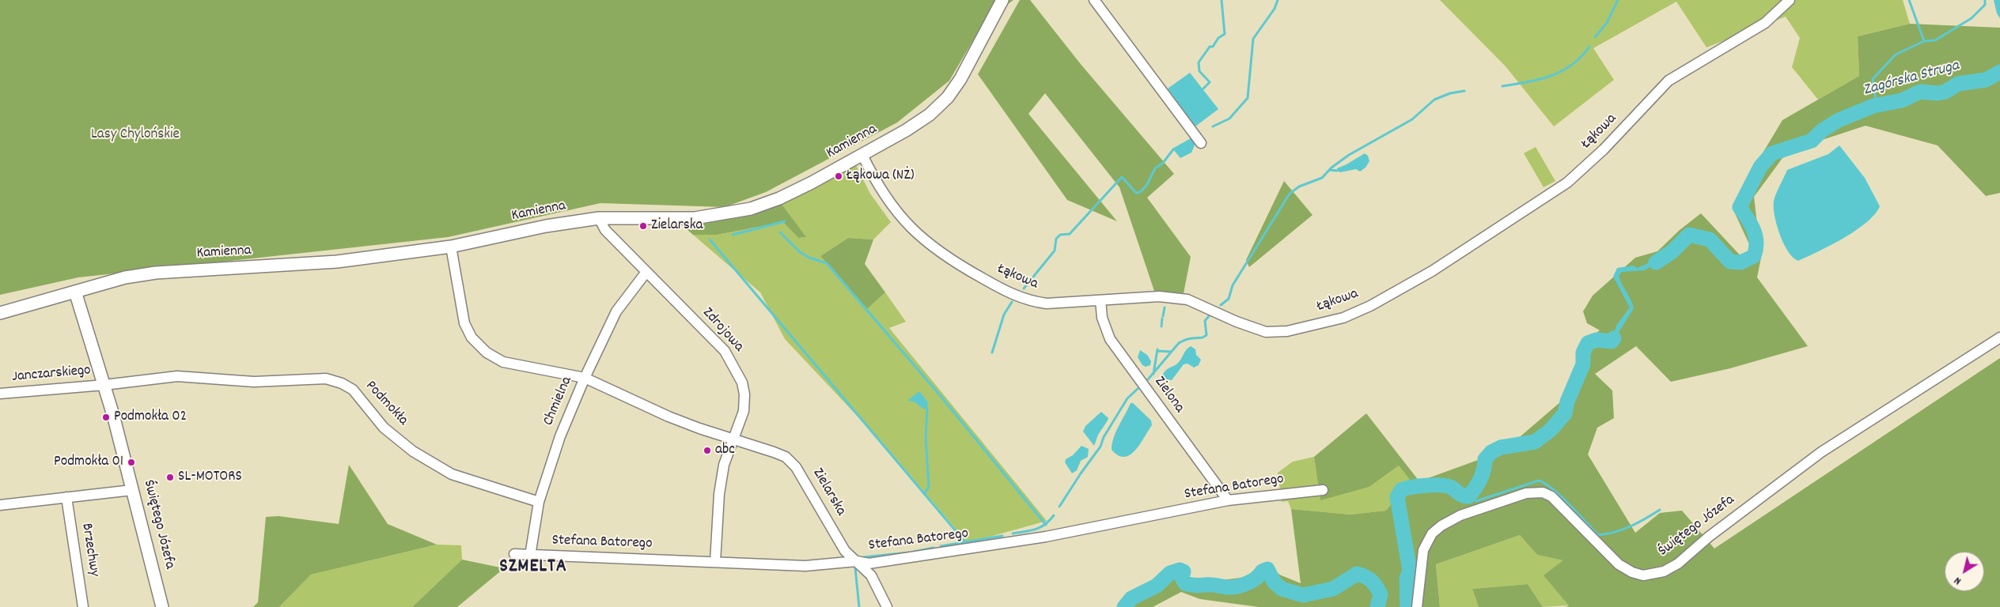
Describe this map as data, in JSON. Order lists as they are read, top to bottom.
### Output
{
  "streets": {
    "street": [
      "Łąkowa",
      "Kamienna",
      "Zdrojowa",
      "Janczarskiego",
      "Zielona",
      "Chmielna",
      "Podmokła",
      "Stefana Batorego",
      "Zielarska",
      "Świętego Józefa",
      "Brzechwy"
    ]
  },
  "crossings": [
    ["Łąkowa", "Kamienna"],
    ["Łąkowa", "Zielona"],
    ["Kamienna", "Zdrojowa"],
    ["Kamienna", "Zielarska"],
    ["Kamienna", "Świętego Józefa"],
    ["Zdrojowa", "Chmielna"],
    ["Zdrojowa", "Stefana Batorego"],
    ["Zdrojowa", "Zielarska"],
    ["Janczarskiego", "Podmokła"],
    ["Janczarskiego", "Świętego Józefa"],
    ["Zielona", "Stefana Batorego"],
    ["Chmielna", "Podmokła"],
    ["Chmielna", "Stefana Batorego"],
    ["Chmielna", "Zielarska"],
    ["Podmokła", "Świętego Józefa"],
    ["Stefana Batorego", "Zielarska"]
  ],
  "districts": ["SZMELTA"],
  "water": ["Zagórska Struga"],
  "parks": ["Lasy Chylońskie"],
  "places": [
    "Łąkowa (NŻ)",
    "Zielarska",
    "Podmokła 02",
    "abc",
    "Podmokła 01",
    "SL-MOTORS"
  ],
  "north": "bottom left"
}
